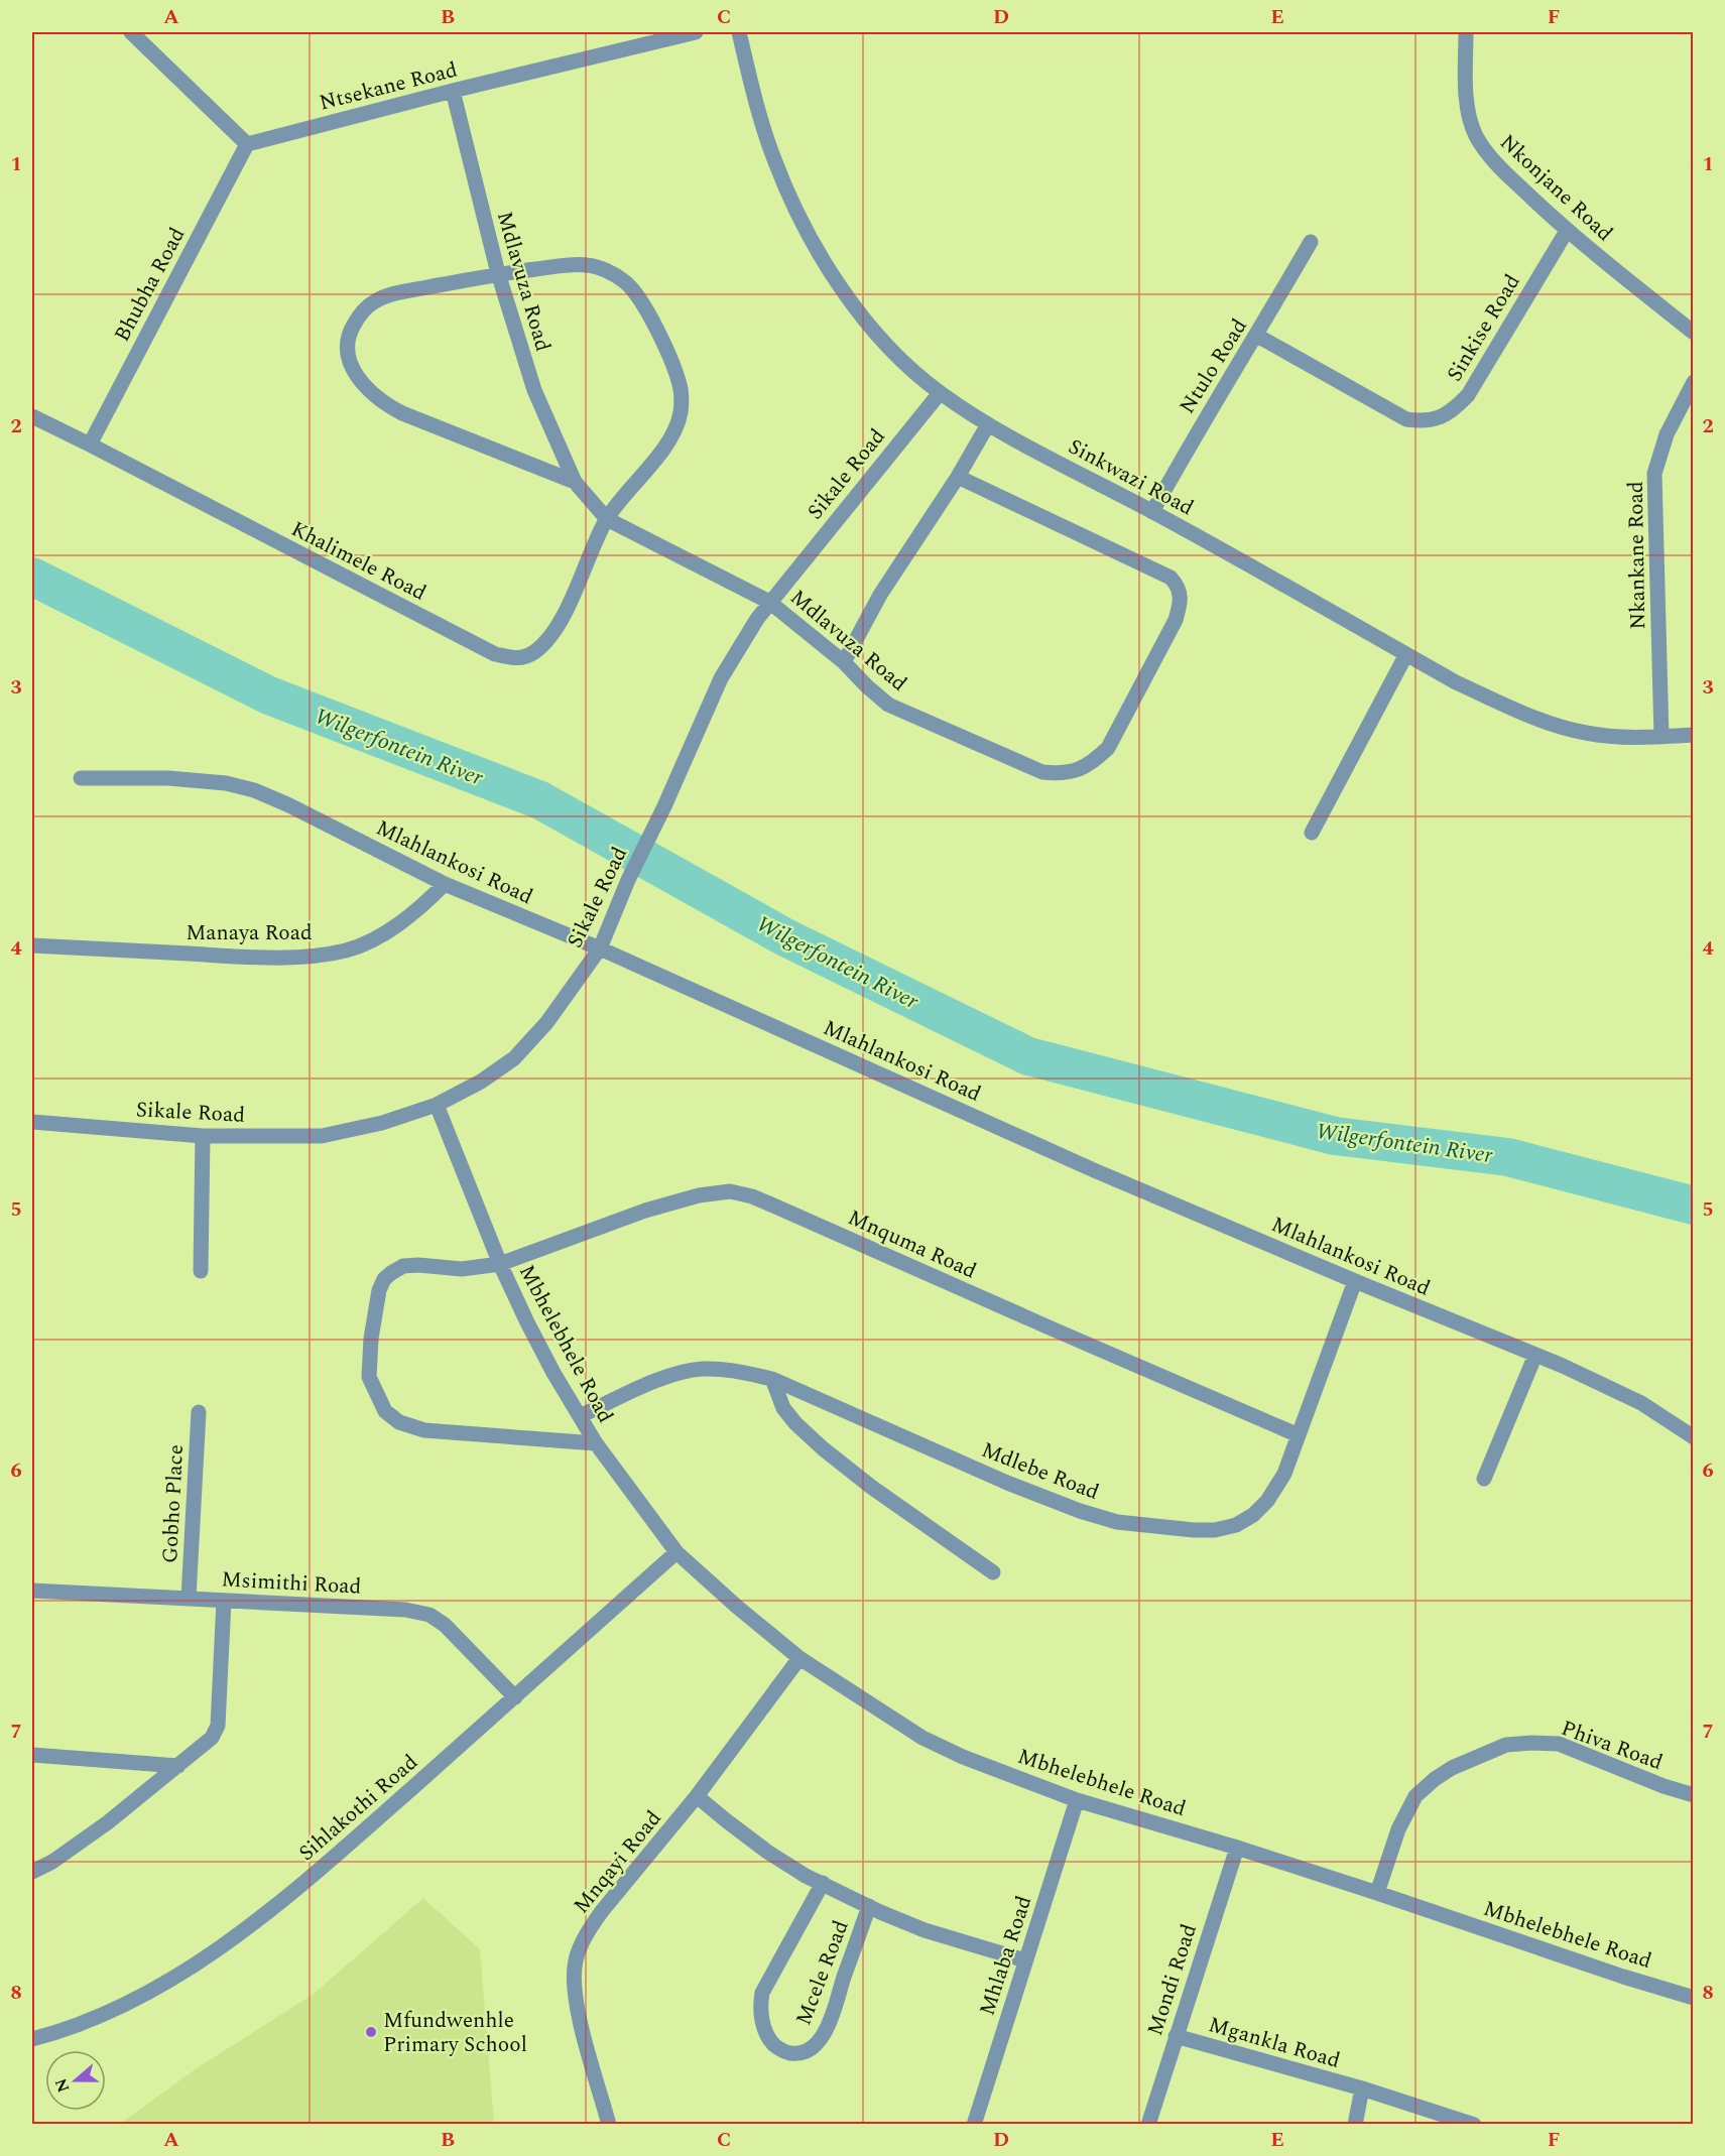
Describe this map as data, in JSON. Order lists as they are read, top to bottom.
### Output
{
  "streets": {
    "street": [
      "Ntsekane Road",
      "Nkonjane Road",
      "Mdlavuza Road",
      "Bhubha Road",
      "Sinkise Road",
      "Ntulo Road",
      "Sikale Road",
      "Sinkwazi Road",
      "Nkankane Road",
      "Khalimele Road",
      "Mlahlankosi Road",
      "Manaya Road",
      "Mnquma Road",
      "Mbhelebhele Road",
      "Mdlebe Road",
      "Gobho Place",
      "Msimithi Road",
      "Phiva Road",
      "Sihlakothi Road",
      "Mnqayi Road",
      "Mhlaba Road",
      "Mcele Road",
      "Mondi Road",
      "Mgankla Road"
    ]
  },
  "crossings": [
    ["Ntsekane Road", "Mdlavuza Road"],
    ["Ntsekane Road", "Bhubha Road"],
    ["Nkonjane Road", "Sinkise Road"],
    ["Mdlavuza Road", "Sikale Road"],
    ["Mdlavuza Road", "Khalimele Road"],
    ["Bhubha Road", "Khalimele Road"],
    ["Sinkise Road", "Ntulo Road"],
    ["Ntulo Road", "Sinkwazi Road"],
    ["Sikale Road", "Sinkwazi Road"],
    ["Sikale Road", "Mlahlankosi Road"],
    ["Sikale Road", "Mbhelebhele Road"],
    ["Sinkwazi Road", "Nkankane Road"],
    ["Mlahlankosi Road", "Manaya Road"],
    ["Mlahlankosi Road", "Mdlebe Road"],
    ["Mnquma Road", "Mbhelebhele Road"],
    ["Mnquma Road", "Mdlebe Road"],
    ["Mbhelebhele Road", "Mdlebe Road"],
    ["Mbhelebhele Road", "Phiva Road"],
    ["Mbhelebhele Road", "Sihlakothi Road"],
    ["Mbhelebhele Road", "Mnqayi Road"],
    ["Mbhelebhele Road", "Mhlaba Road"],
    ["Mbhelebhele Road", "Mondi Road"],
    ["Gobho Place", "Msimithi Road"],
    ["Msimithi Road", "Sihlakothi Road"],
    ["Mnqayi Road", "Mcele Road"],
    ["Mhlaba Road", "Mcele Road"],
    ["Mondi Road", "Mgankla Road"]
  ],
  "water": ["Wilgerfontein River"],
  "places": ["Mfundwenhle Primary School"],
  "north": "left",
  "grid": {
    "columns": [
      "A",
      "B",
      "C",
      "D",
      "E",
      "F"
    ],
    "rows": [
      "1",
      "2",
      "3",
      "4",
      "5",
      "6",
      "7",
      "8"
    ]
  }
}
